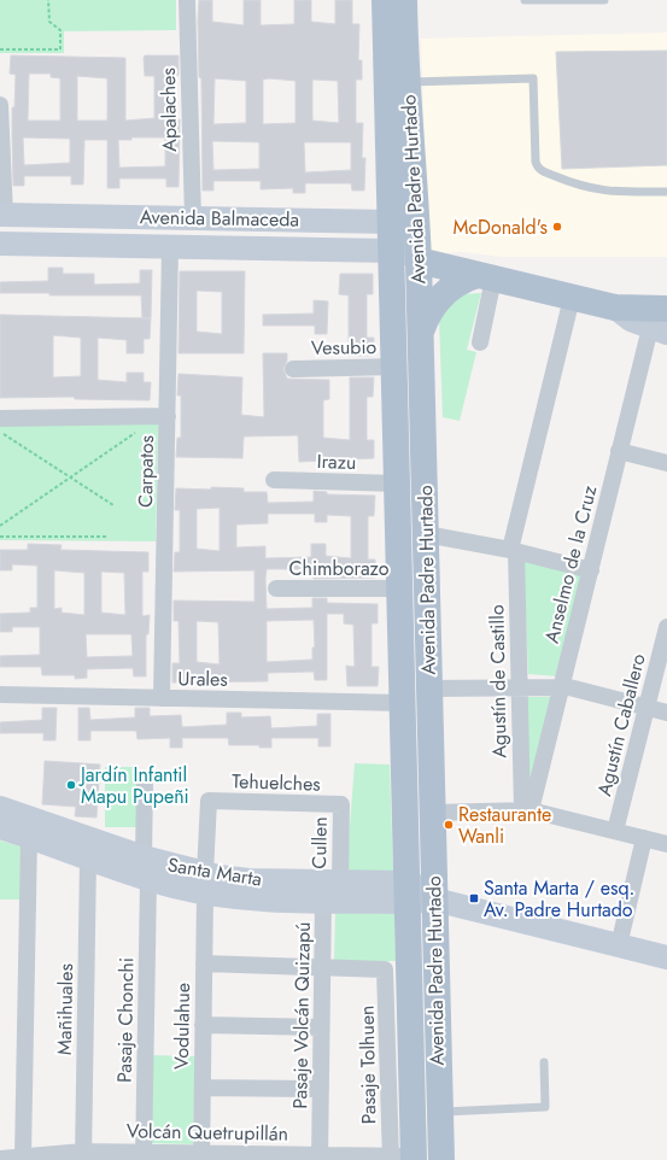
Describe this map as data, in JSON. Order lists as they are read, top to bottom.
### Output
{
  "streets": {
    "main road": ["Avenida Padre Hurtado", "Avenida Balmaceda"],
    "street": [
      "Apalaches",
      "Vesubio",
      "Irazu",
      "Carpatos",
      "Anselmo de la Cruz",
      "Chimborazo",
      "Urales",
      "Agustín de Castillo",
      "Agustín Caballero",
      "Tehuelches",
      "Cullen",
      "Santa Marta",
      "Mañihuales",
      "Pasaje Volcán Quizapú",
      "Pasaje Chonchi",
      "Vodulahue",
      "Pasaje Tolhuen",
      "Volcán Quetrupillán"
    ]
  },
  "crossings": [
    ["Apalaches", "Avenida Balmaceda"],
    ["Avenida Padre Hurtado", "Avenida Balmaceda"],
    ["Avenida Padre Hurtado", "Vesubio"],
    ["Avenida Padre Hurtado", "Irazu"],
    ["Avenida Padre Hurtado", "Chimborazo"],
    ["Avenida Padre Hurtado", "Urales"],
    ["Avenida Padre Hurtado", "Santa Marta"],
    ["Avenida Padre Hurtado", "Pasaje Tolhuen"],
    ["Avenida Padre Hurtado", "Volcán Quetrupillán"],
    ["Avenida Balmaceda", "Carpatos"],
    ["Avenida Balmaceda", "Anselmo de la Cruz"],
    ["Avenida Balmaceda", "Agustín de Castillo"],
    ["Carpatos", "Urales"],
    ["Anselmo de la Cruz", "Agustín de Castillo"],
    ["Tehuelches", "Cullen"],
    ["Tehuelches", "Vodulahue"],
    ["Cullen", "Santa Marta"],
    ["Santa Marta", "Mañihuales"],
    ["Santa Marta", "Pasaje Volcán Quizapú"],
    ["Santa Marta", "Pasaje Chonchi"],
    ["Santa Marta", "Vodulahue"],
    ["Mañihuales", "Volcán Quetrupillán"],
    ["Pasaje Volcán Quizapú", "Pasaje Tolhuen"],
    ["Pasaje Volcán Quizapú", "Volcán Quetrupillán"],
    ["Pasaje Chonchi", "Volcán Quetrupillán"],
    ["Vodulahue", "Volcán Quetrupillán"],
    ["Pasaje Tolhuen", "Volcán Quetrupillán"]
  ],
  "places": {
    "other": ["McDonald's", "Jardín Infantil Mapu Pupeñi", "Restaurante Wanli"],
    "transit": ["Santa Marta / esq. Av. Padre Hurtado"]
  }
}
